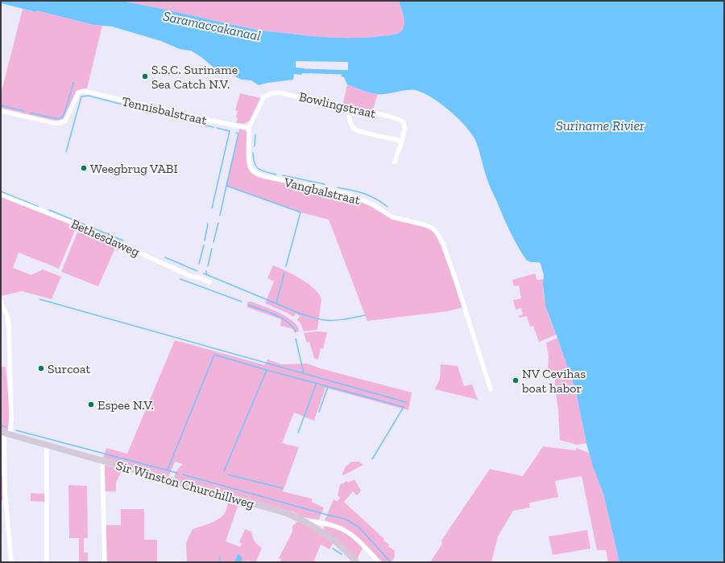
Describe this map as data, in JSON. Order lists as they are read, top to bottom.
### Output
{
  "streets": {
    "street": [
      "Bowlingstraat",
      "Tennisbalstraat",
      "Vangbalstraat",
      "Bethesdaweg",
      "Sir Winston Churchillweg"
    ]
  },
  "crossings": [
    ["Bowlingstraat", "Tennisbalstraat"],
    ["Bowlingstraat", "Vangbalstraat"],
    ["Tennisbalstraat", "Vangbalstraat"]
  ],
  "water": ["Saramaccakanaal", "Suriname Rivier"],
  "places": [
    "S.S.C. Suriname Sea Catch N.V.",
    "Weegbrug VABI",
    "Surcoat",
    "NV Cevihas boat habor",
    "Espee N.V."
  ]
}
